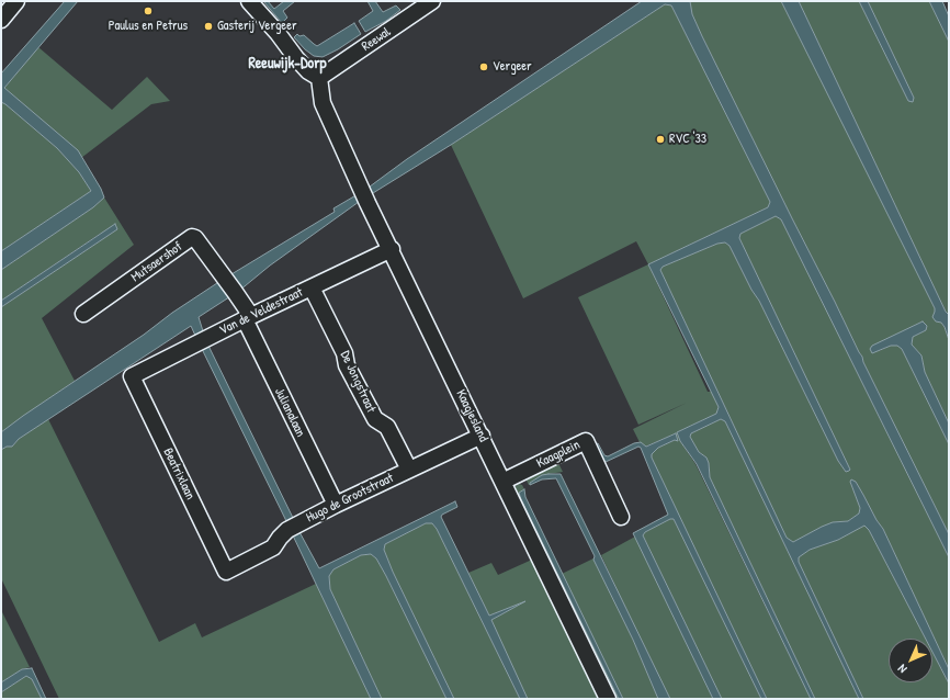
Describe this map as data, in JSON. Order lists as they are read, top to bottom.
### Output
{
  "streets": {
    "street": [
      "Reewal",
      "Mutsaershof",
      "Van de Veldestraat",
      "De Jongstraat",
      "Julianalaan",
      "Kaagjesland",
      "Kaagplein",
      "Beatrixlaan",
      "Hugo de Grootstraat"
    ]
  },
  "crossings": [
    ["Reewal", "Kaagjesland"],
    ["Mutsaershof", "Van de Veldestraat"],
    ["Mutsaershof", "Julianalaan"],
    ["Van de Veldestraat", "De Jongstraat"],
    ["Van de Veldestraat", "Julianalaan"],
    ["Van de Veldestraat", "Kaagjesland"],
    ["Van de Veldestraat", "Beatrixlaan"],
    ["De Jongstraat", "Hugo de Grootstraat"],
    ["Julianalaan", "Hugo de Grootstraat"],
    ["Kaagjesland", "Kaagplein"],
    ["Kaagjesland", "Hugo de Grootstraat"],
    ["Beatrixlaan", "Hugo de Grootstraat"]
  ],
  "districts": ["Reeuwijk-Dorp"],
  "places": [
    "Paulus en Petrus",
    "Gasterij Vergeer",
    "Vergeer",
    "RVC '33"
  ],
  "north": "bottom left"
}
